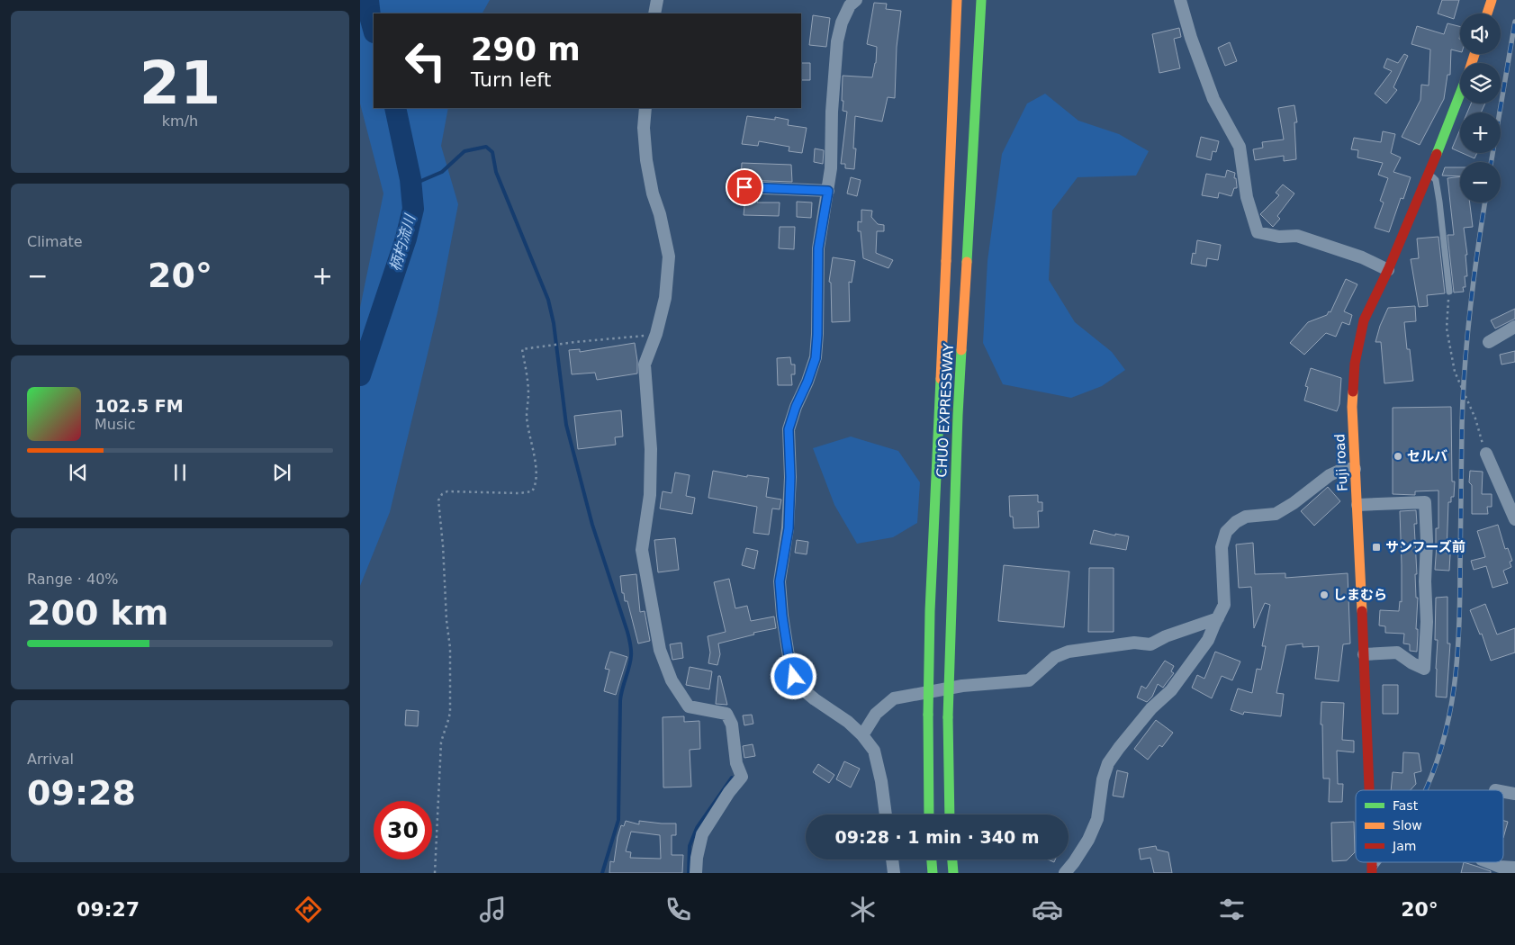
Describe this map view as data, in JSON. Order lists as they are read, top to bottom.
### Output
{
  "streets": {
    "highway": ["CHUO EXPRESSWAY", "Fuji road"]
  },
  "water": ["柄杓流川"],
  "places": {
    "other": ["セルバ", "しまむら"],
    "transit": ["サンフーズ前"]
  },
  "legend": ["Fast", "Slow", "Jam"],
  "page": {
    "tile": [
      ["21", "km/h"],
      "Climate",
      ["Range · 40%", "200 km"],
      ["Arrival", "09:28"]
    ],
    "map_buttons": ["+", "−"],
    "turn": ["290 m", "Turn left"],
    "heat": ["−", "20°", "+"],
    "song": ["102.5 FM", "Music"],
    "limit": "30",
    "trip": "09:28 · 1 min · 340 m",
    "tabs": ["09:27", "20°"]
  }
}
